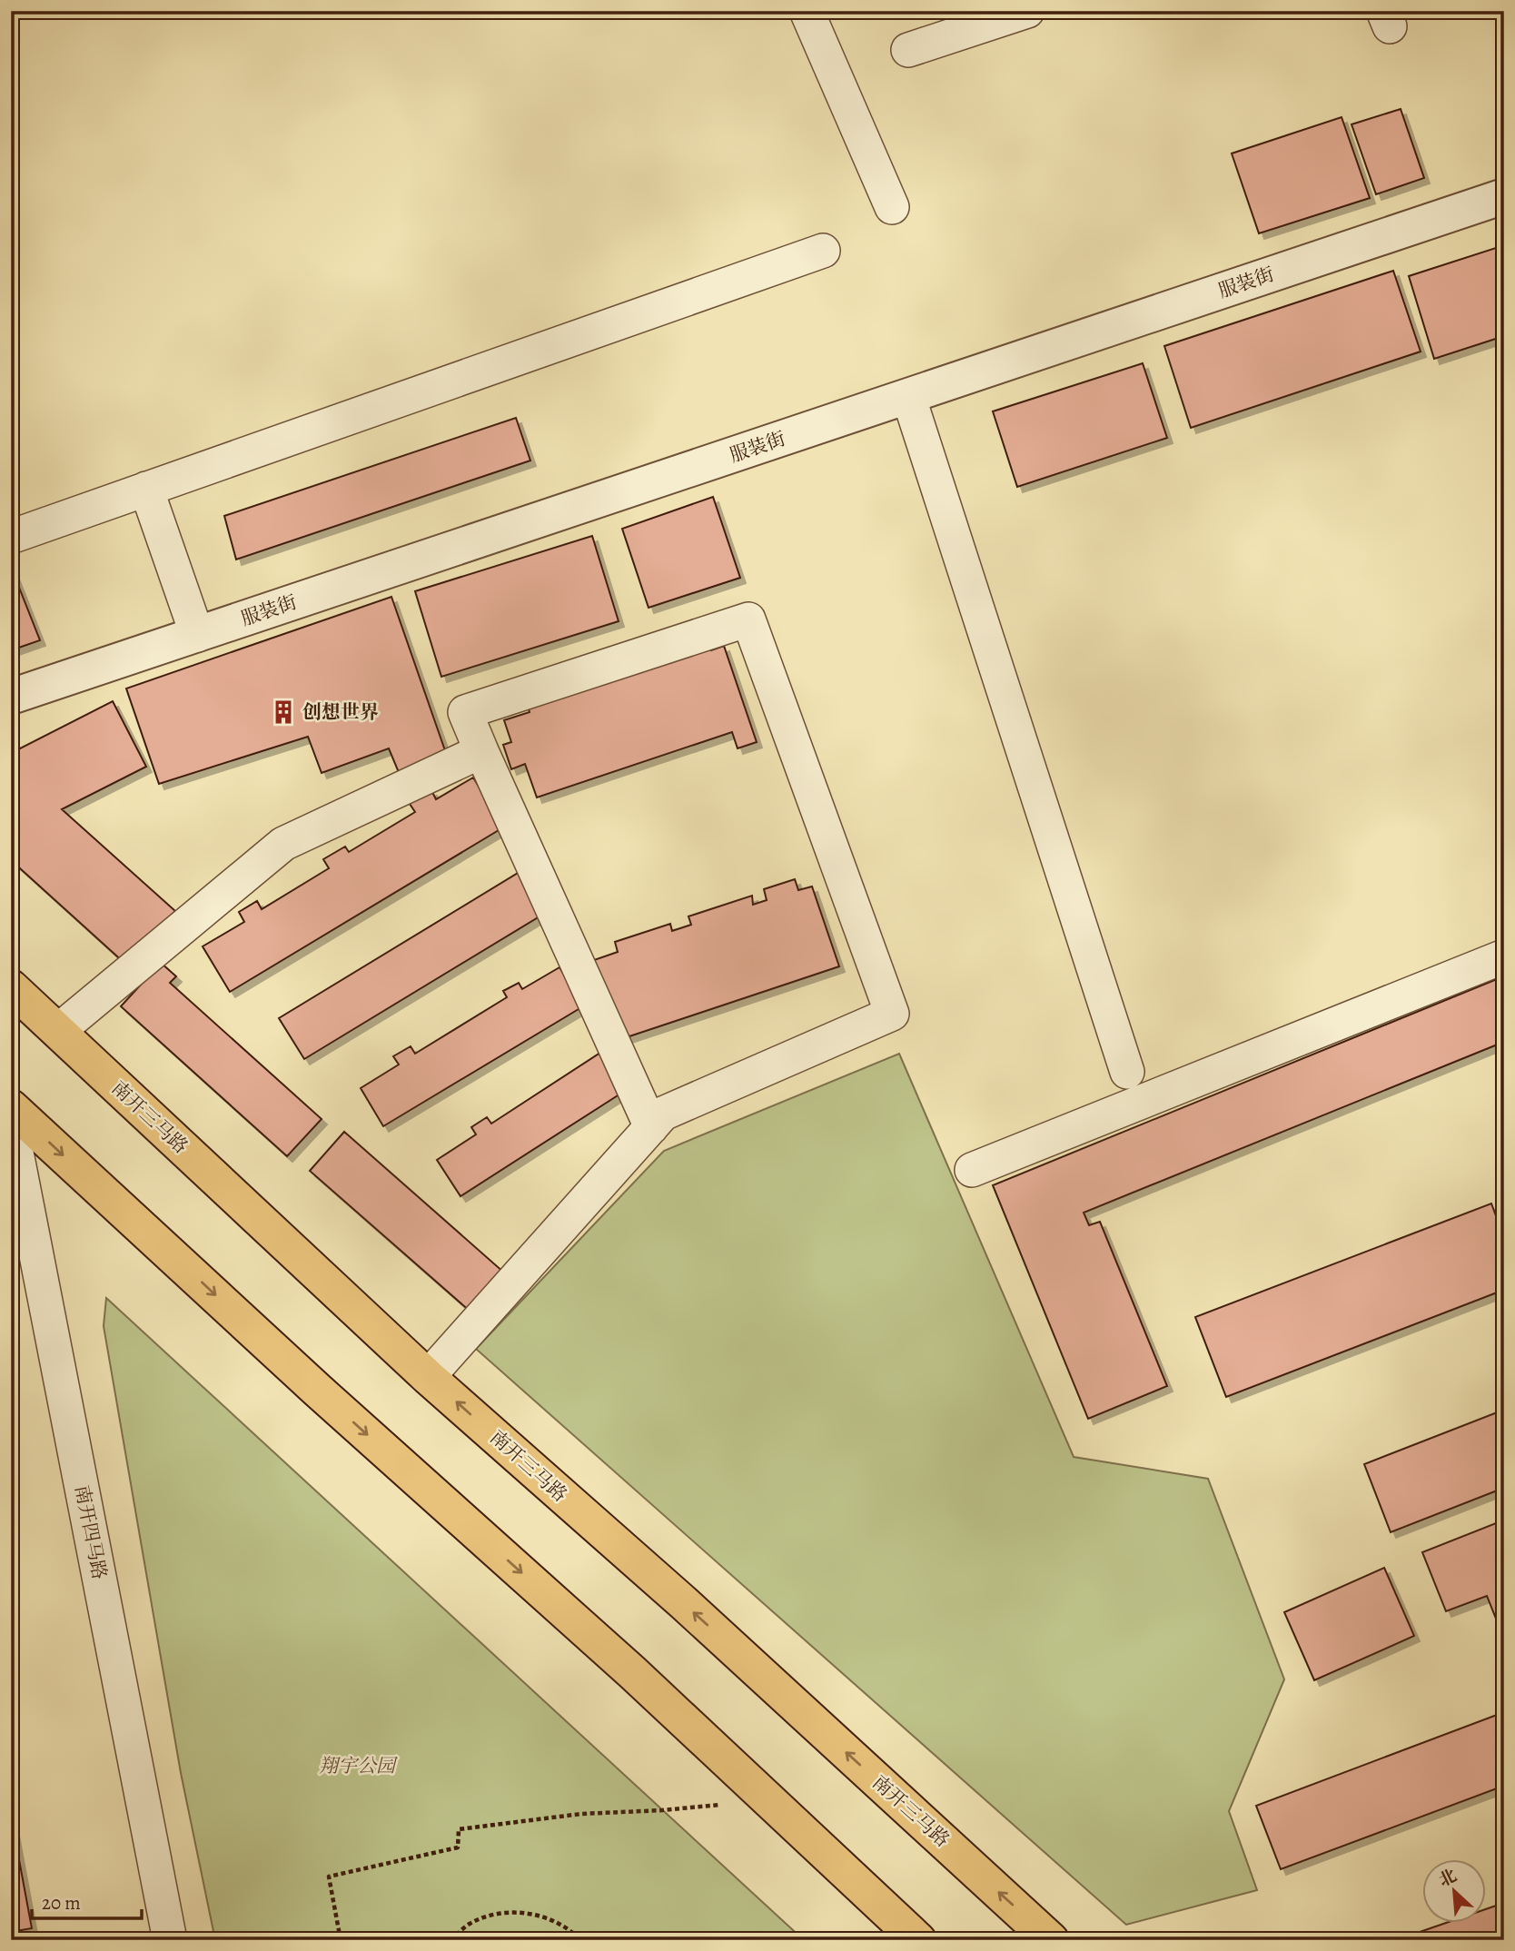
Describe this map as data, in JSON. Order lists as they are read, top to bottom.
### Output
{
  "streets": {
    "main road": ["南开三马路"],
    "street": ["服装街", "南开四马路"]
  },
  "parks": ["翔宇公园"],
  "places": {
    "building": ["创想世界"]
  },
  "scale_bar": "20 m",
  "north": "top left"
}
